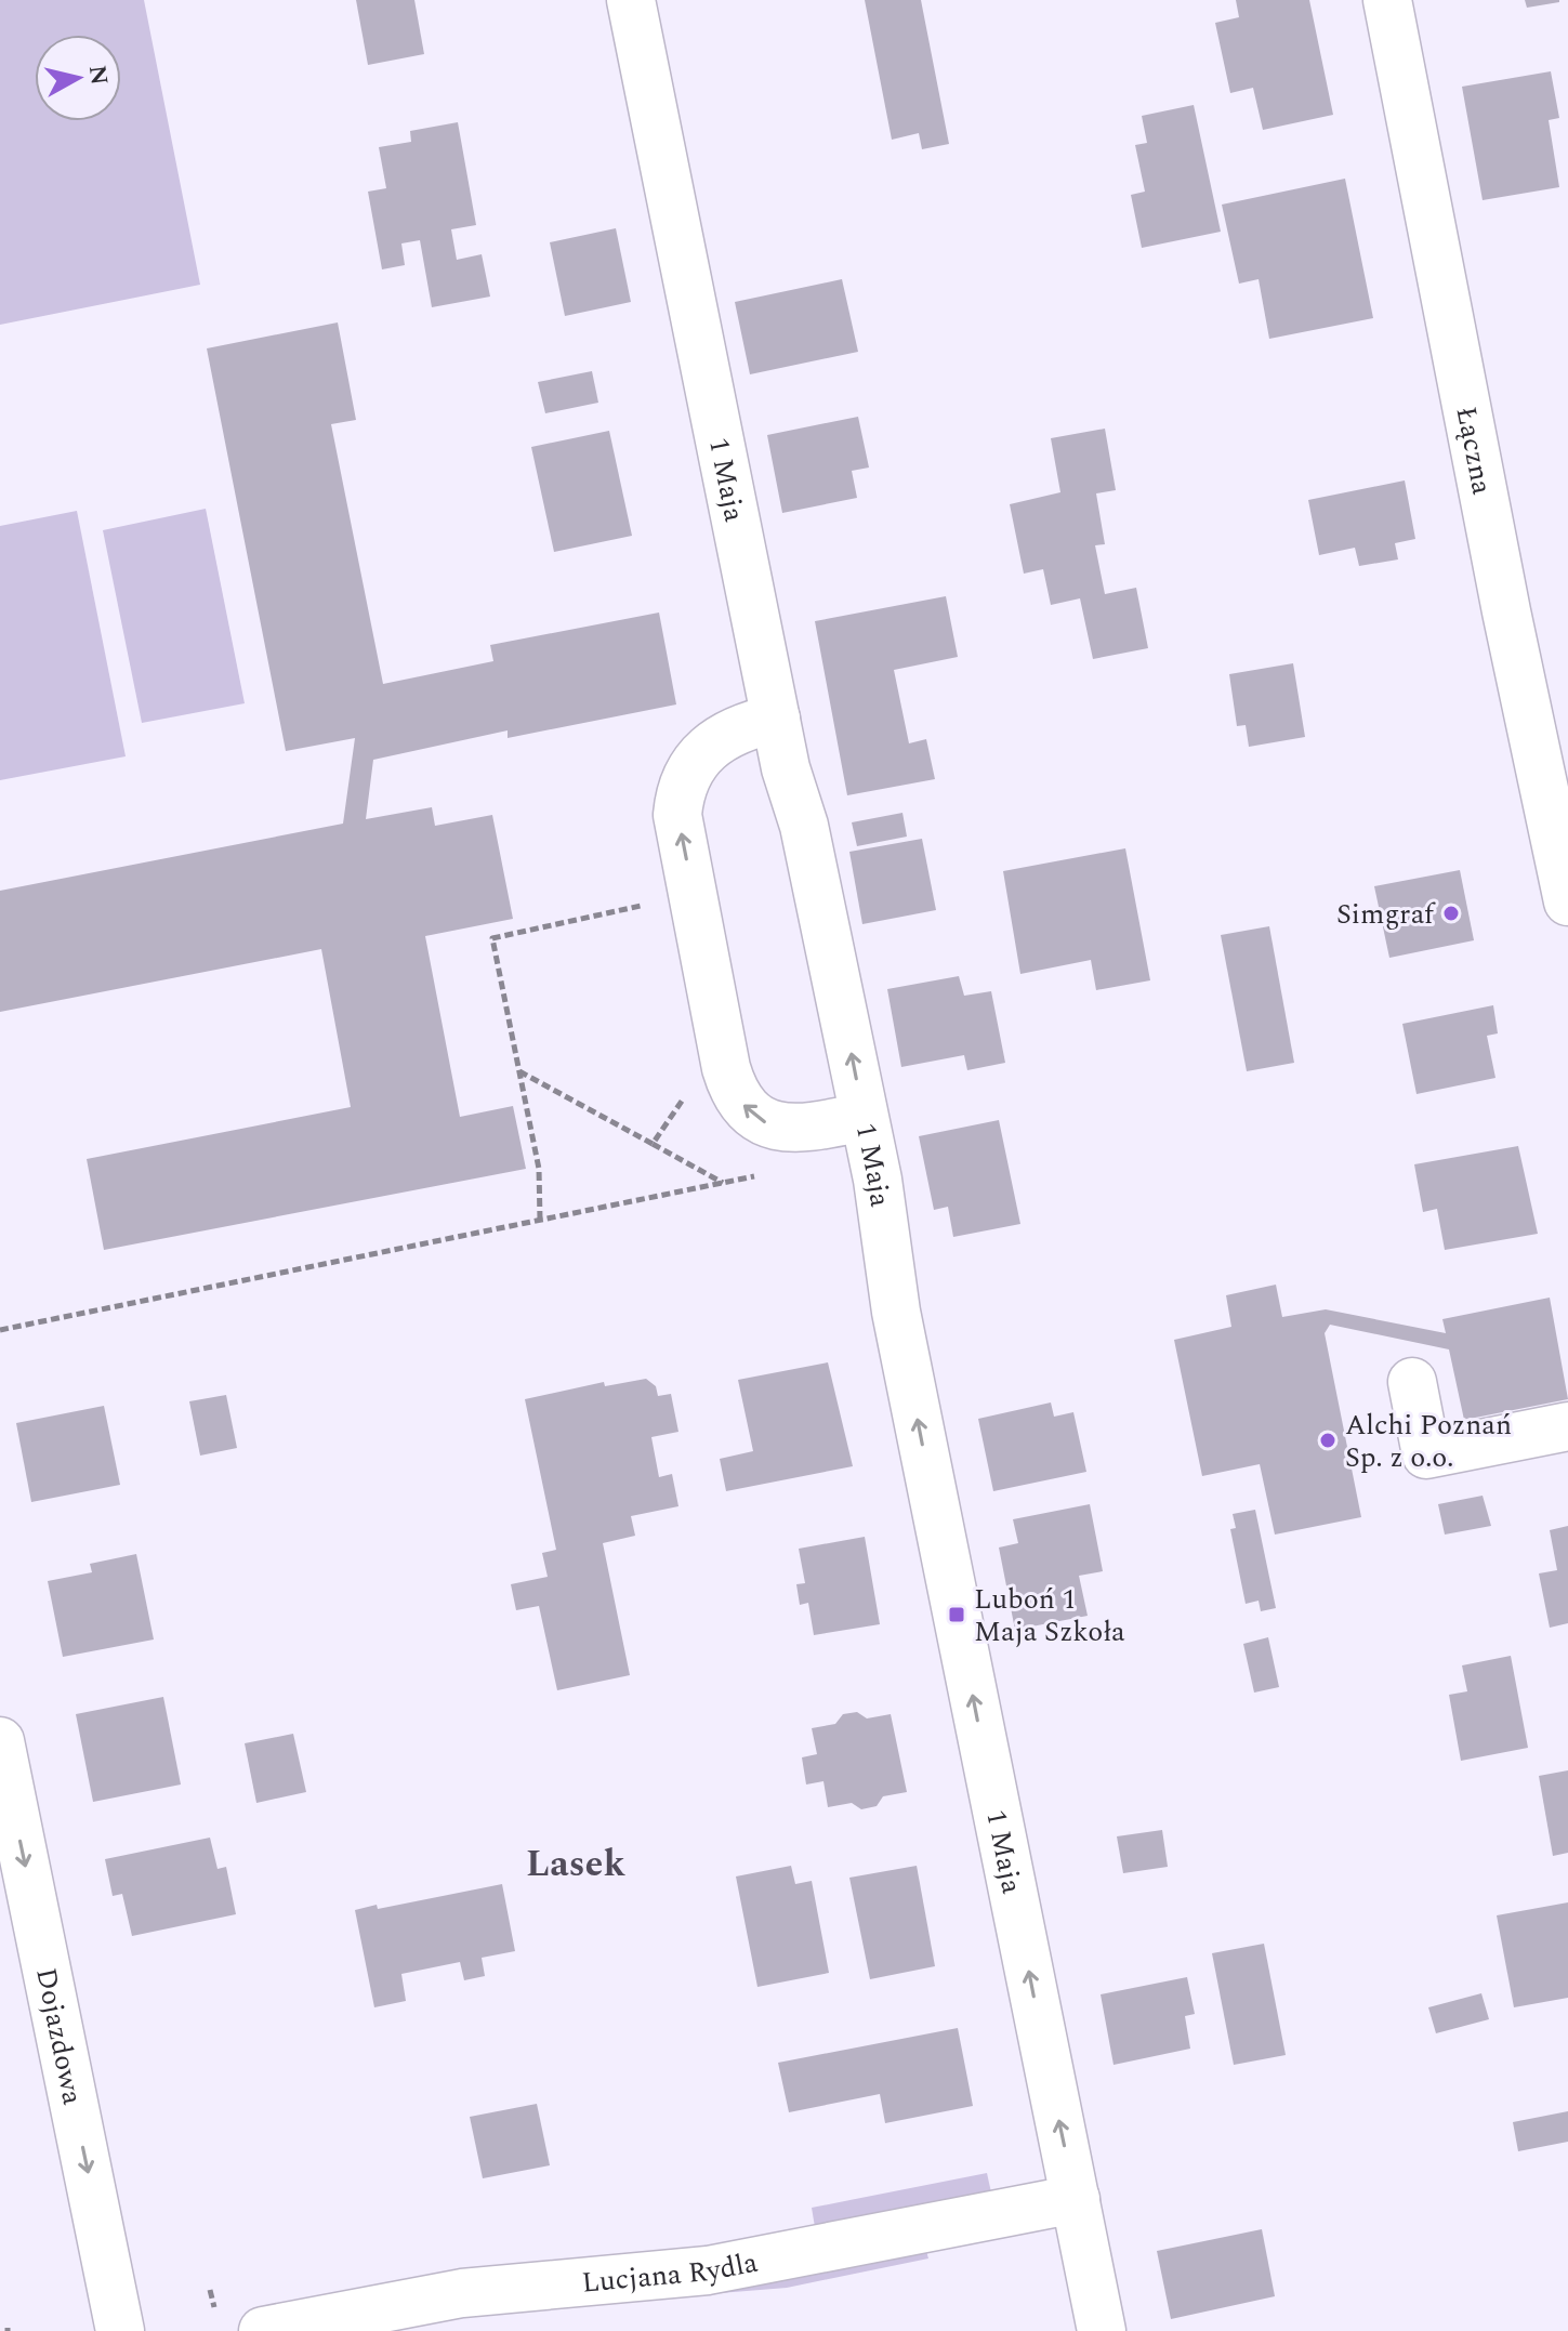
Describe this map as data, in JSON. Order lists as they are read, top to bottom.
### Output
{
  "streets": {
    "street": [
      "Łączna",
      "1 Maja",
      "Dojazdowa",
      "Lucjana Rydla"
    ]
  },
  "crossings": [
    ["1 Maja", "Lucjana Rydla"]
  ],
  "one_way": ["1 Maja", "Dojazdowa"],
  "districts": ["Lasek"],
  "places": {
    "other": ["Simgraf", "Alchi Poznań Sp. z o.o."],
    "transit": ["Luboń 1 Maja Szkoła"]
  },
  "north": "right"
}
